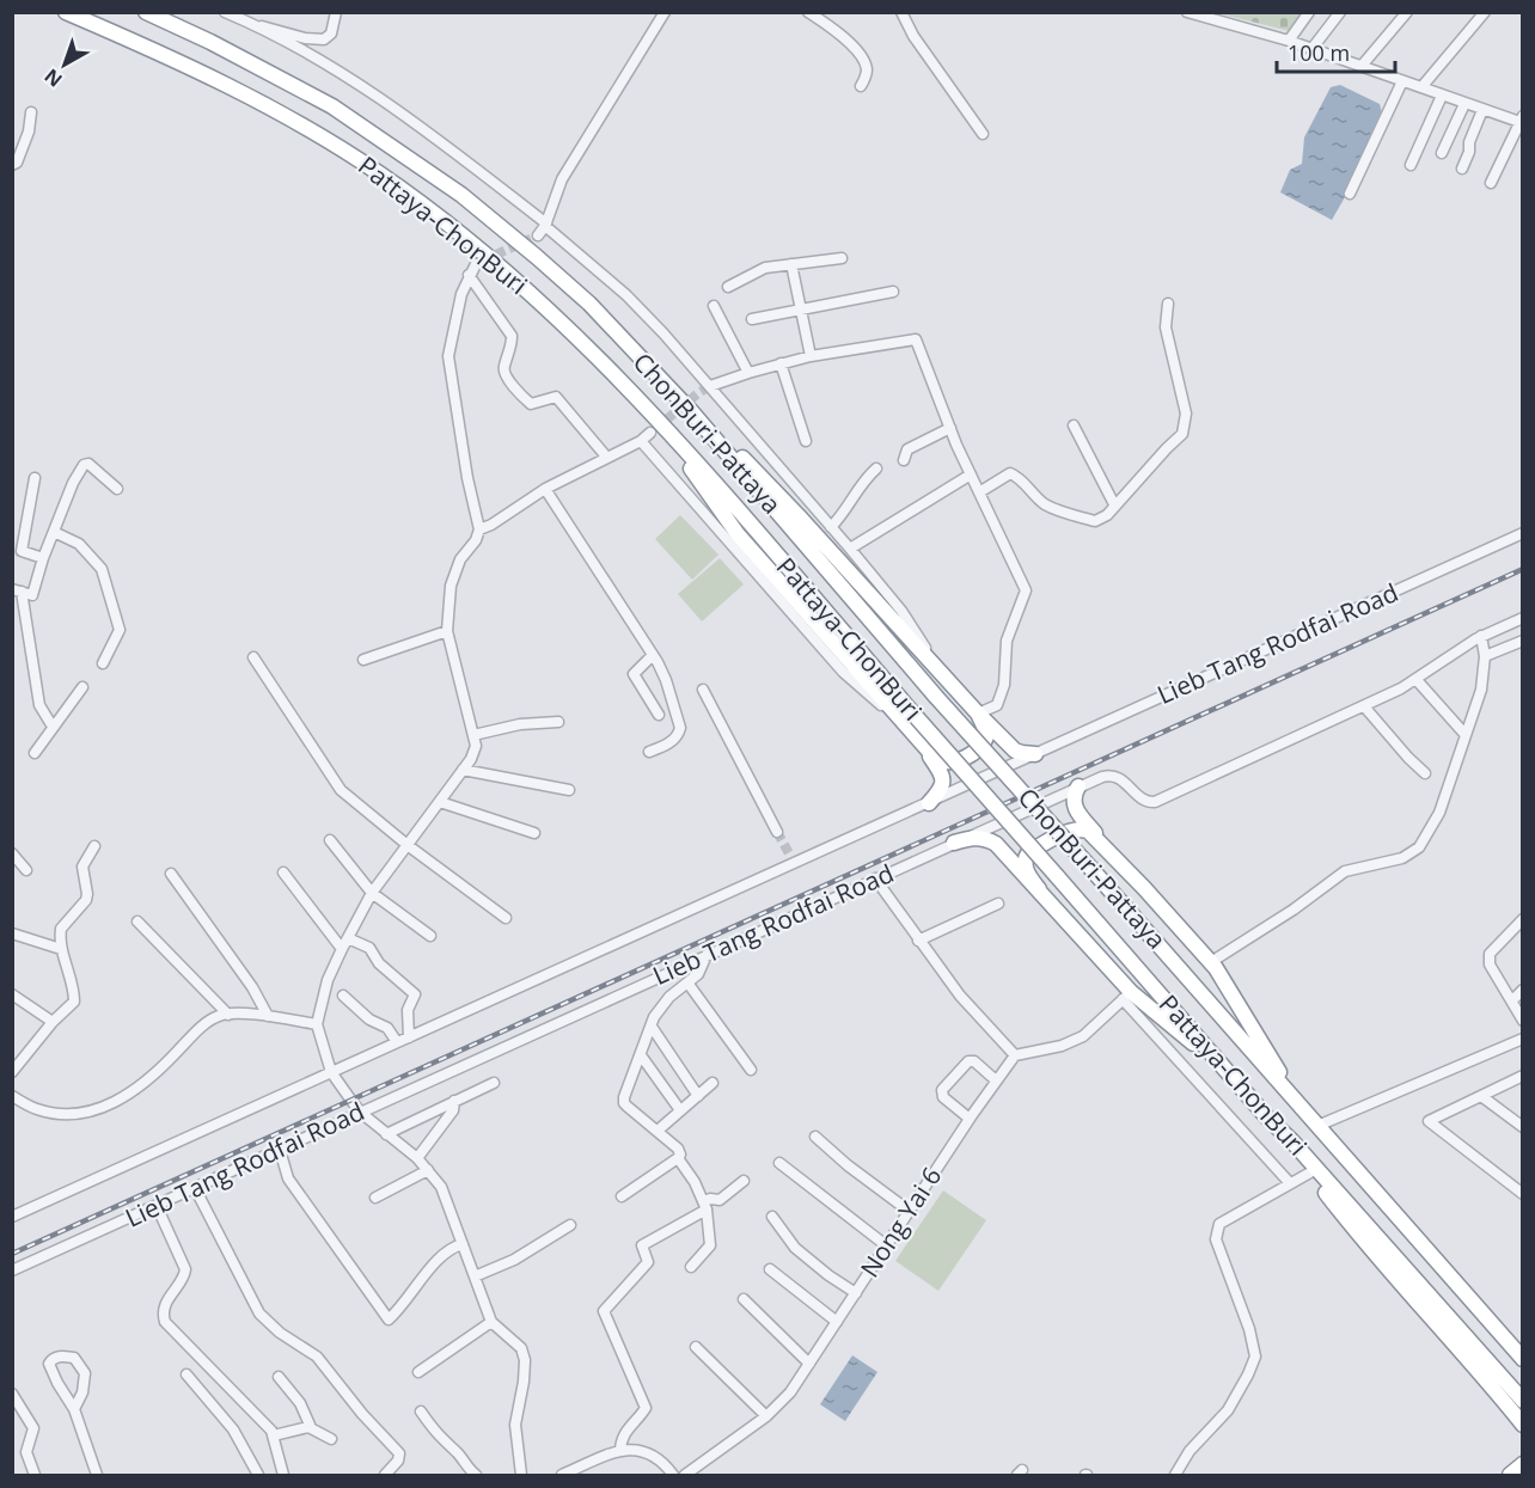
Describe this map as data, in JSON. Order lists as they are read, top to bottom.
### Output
{
  "streets": {
    "highway": ["Pattaya-ChonBuri", "ChonBuri-Pattaya"],
    "street": ["Lieb Tang Rodfai Road", "Nong Yai 6"]
  },
  "scale_bar": "100 m",
  "north": "bottom left"
}
